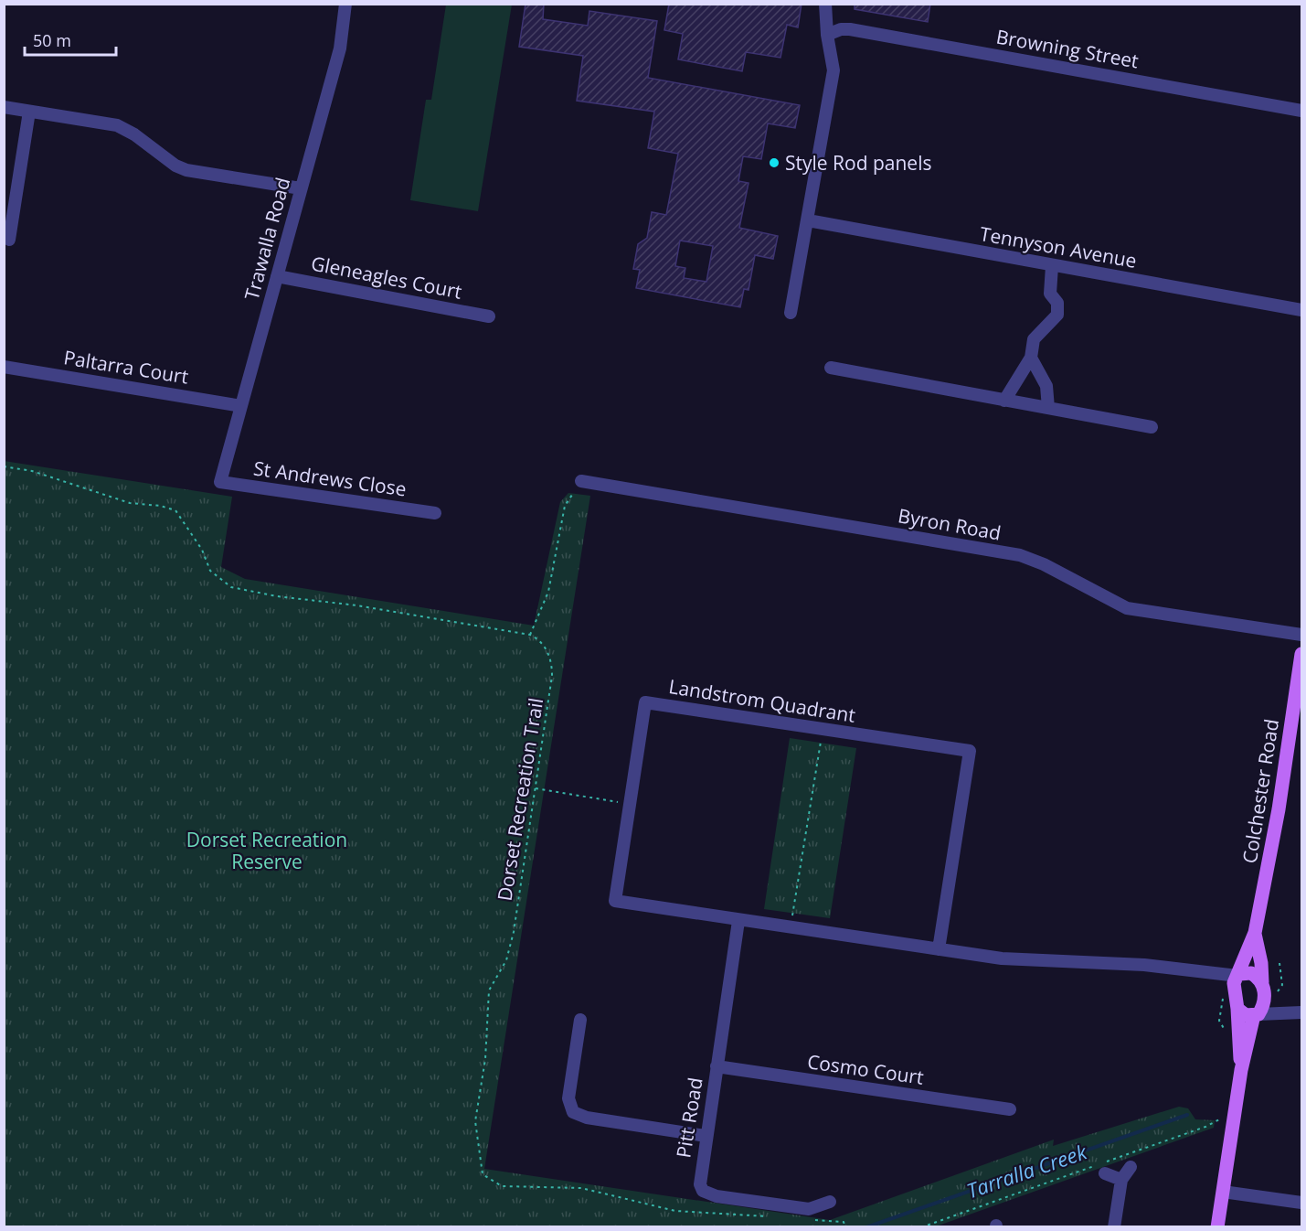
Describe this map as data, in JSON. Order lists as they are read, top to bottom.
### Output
{
  "streets": {
    "main road": ["Colchester Road"],
    "street": [
      "Browning Street",
      "Trawalla Road",
      "Tennyson Avenue",
      "Gleneagles Court",
      "Paltarra Court",
      "St Andrews Close",
      "Byron Road",
      "Landstrom Quadrant",
      "Cosmo Court",
      "Pitt Road"
    ],
    "path": ["Dorset Recreation Trail"]
  },
  "crossings": [
    ["Trawalla Road", "Gleneagles Court"],
    ["Trawalla Road", "Paltarra Court"],
    ["Trawalla Road", "St Andrews Close"],
    ["Landstrom Quadrant", "Colchester Road"],
    ["Landstrom Quadrant", "Pitt Road"],
    ["Cosmo Court", "Pitt Road"]
  ],
  "water": ["Tarralla Creek"],
  "parks": ["Dorset Recreation Reserve"],
  "places": ["Style Rod panels"],
  "scale_bar": "50 m"
}
